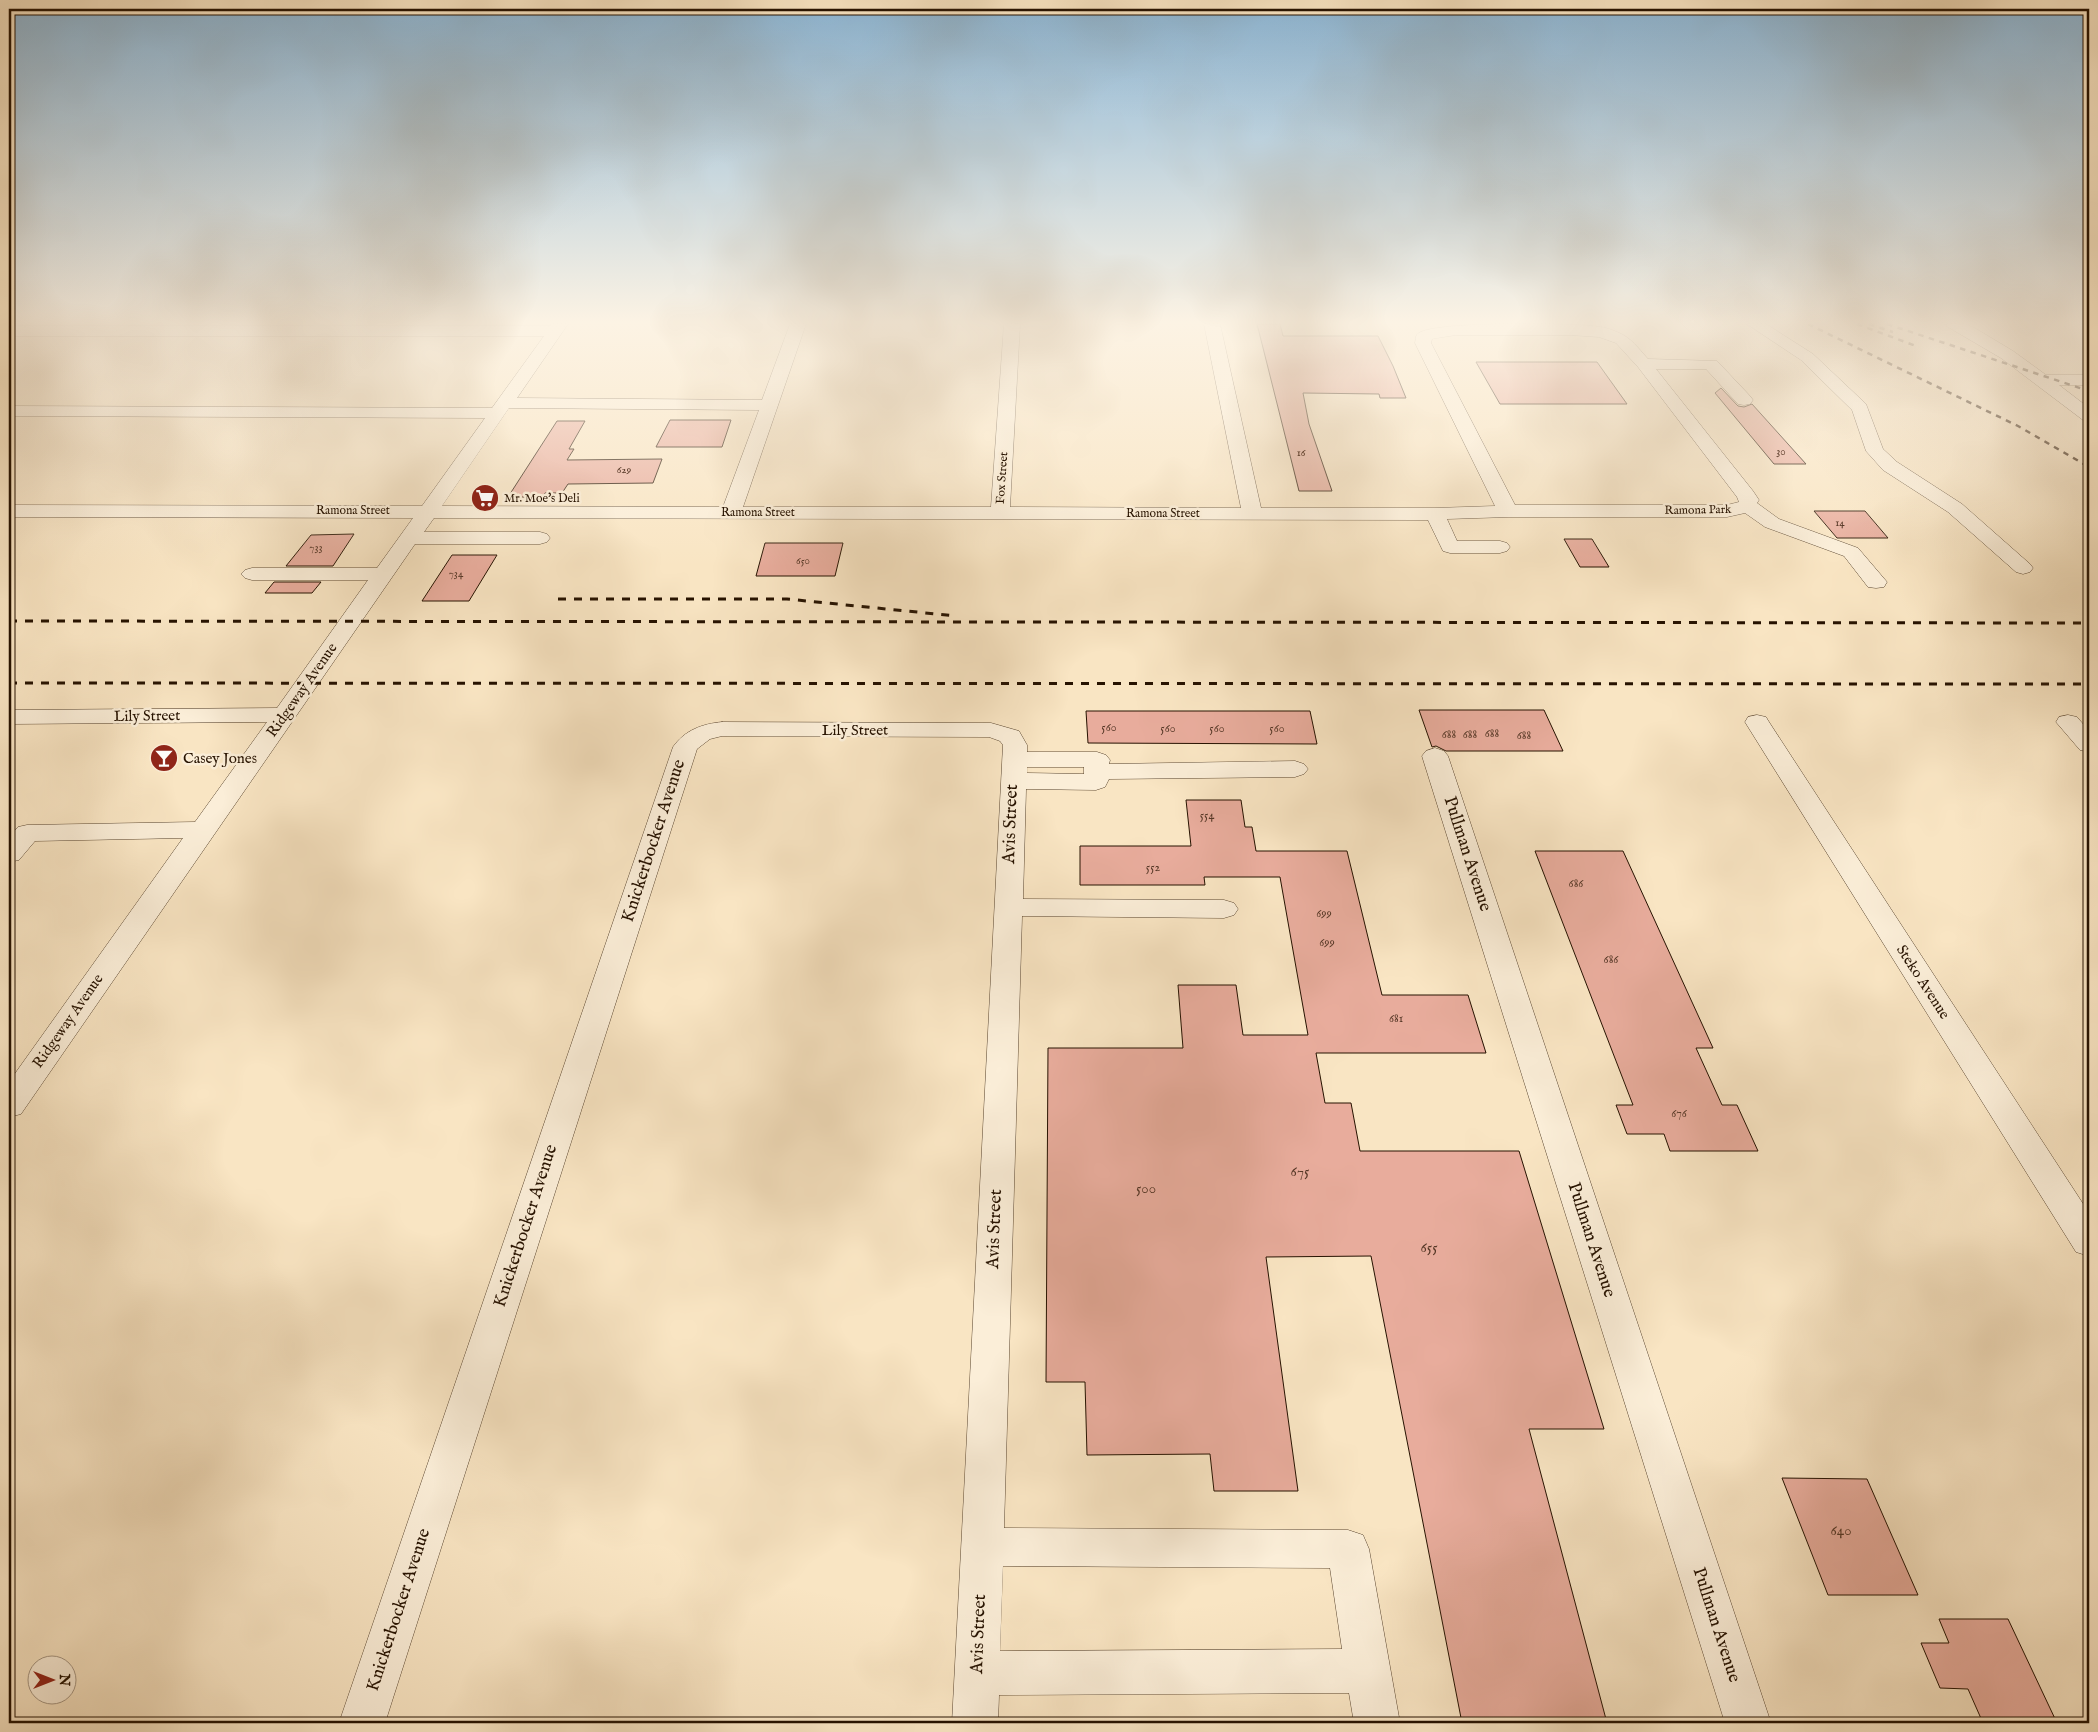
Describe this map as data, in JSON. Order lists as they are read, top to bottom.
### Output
{
  "streets": {
    "street": [
      "Fox Street",
      "Ramona Street",
      "Ramona Park",
      "Ridgeway Avenue",
      "Lily Street",
      "Avis Street",
      "Knickerbocker Avenue",
      "Pullman Avenue",
      "Steko Avenue"
    ]
  },
  "crossings": [
    ["Fox Street", "Ramona Street"],
    ["Ramona Street", "Ramona Park"],
    ["Ramona Street", "Ridgeway Avenue"],
    ["Ridgeway Avenue", "Lily Street"],
    ["Lily Street", "Avis Street"],
    ["Lily Street", "Knickerbocker Avenue"]
  ],
  "places": {
    "supermarket": ["Mr. Moe's Deli"],
    "bar": ["Casey Jones"]
  },
  "house_numbers": [
    "30",
    "16",
    "629",
    "14",
    "733",
    "650",
    "734",
    "560",
    "560",
    "560",
    "560",
    "688",
    "688",
    "688",
    "688",
    "554",
    "552",
    "686",
    "699",
    "699",
    "686",
    "681",
    "676",
    "675",
    "500",
    "655",
    "640"
  ],
  "north": "right"
}
